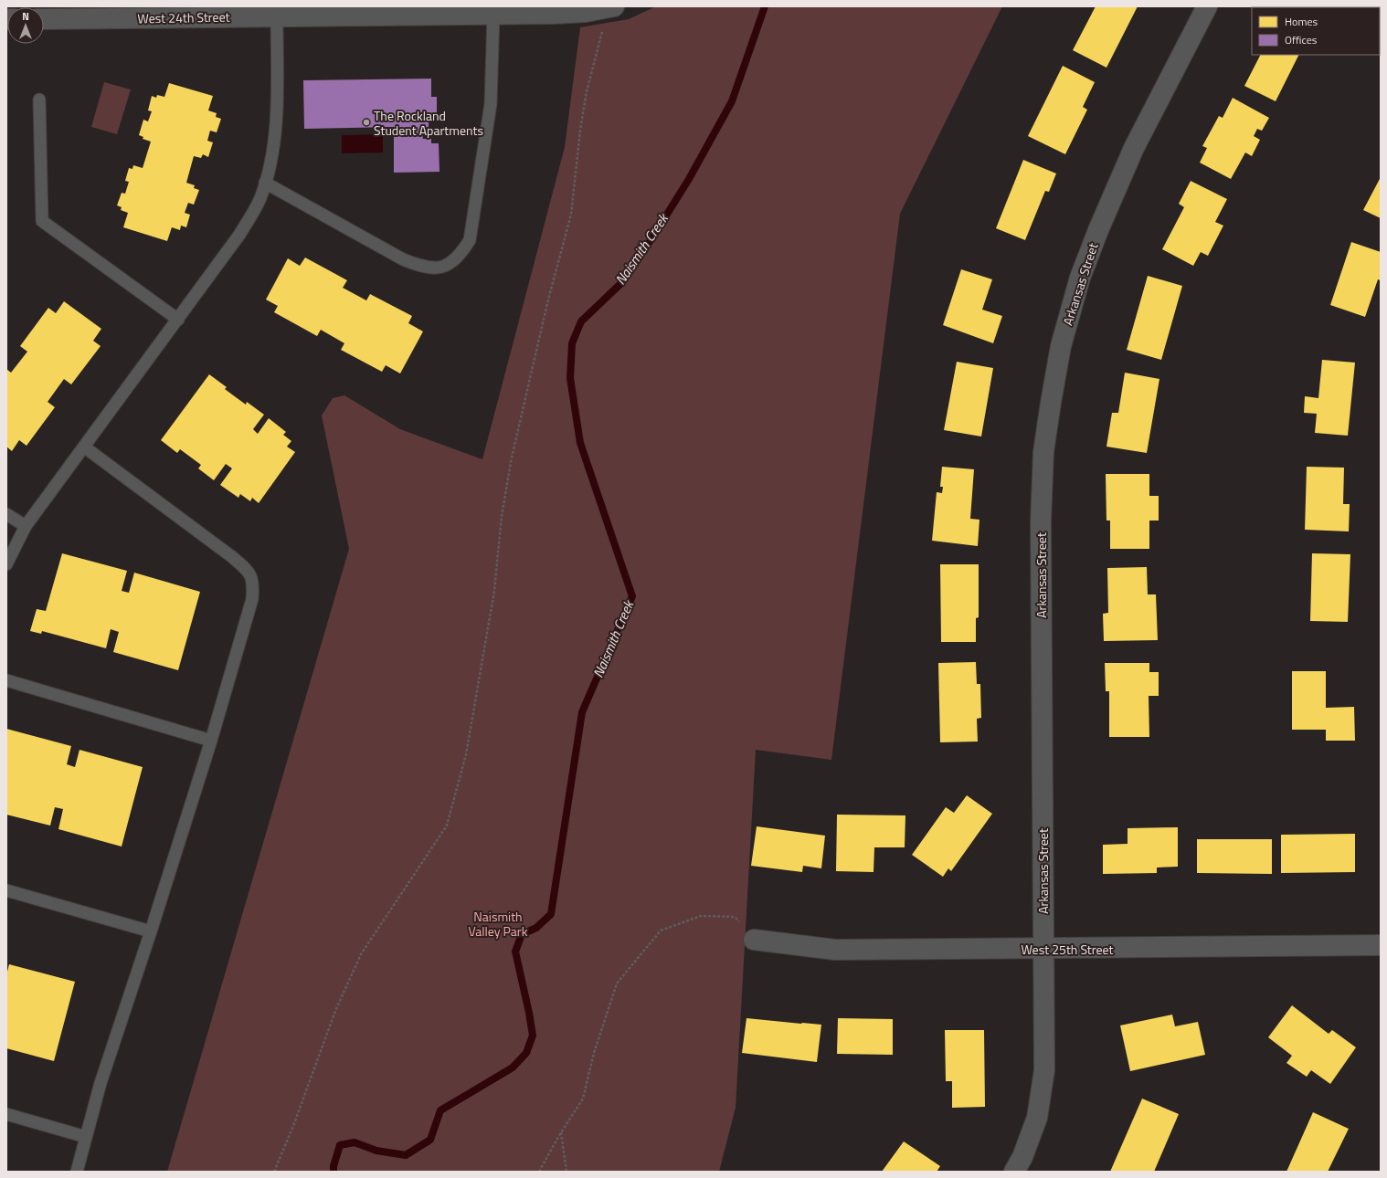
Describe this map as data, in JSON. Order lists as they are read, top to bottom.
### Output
{
  "streets": {
    "street": ["West 24th Street", "Arkansas Street", "West 25th Street"]
  },
  "crossings": [
    ["Arkansas Street", "West 25th Street"]
  ],
  "water": ["Naismith Creek"],
  "parks": ["Naismith Valley Park"],
  "places": ["The Rockland Student Apartments"],
  "legend": ["Homes", "Offices"],
  "north": "top"
}
